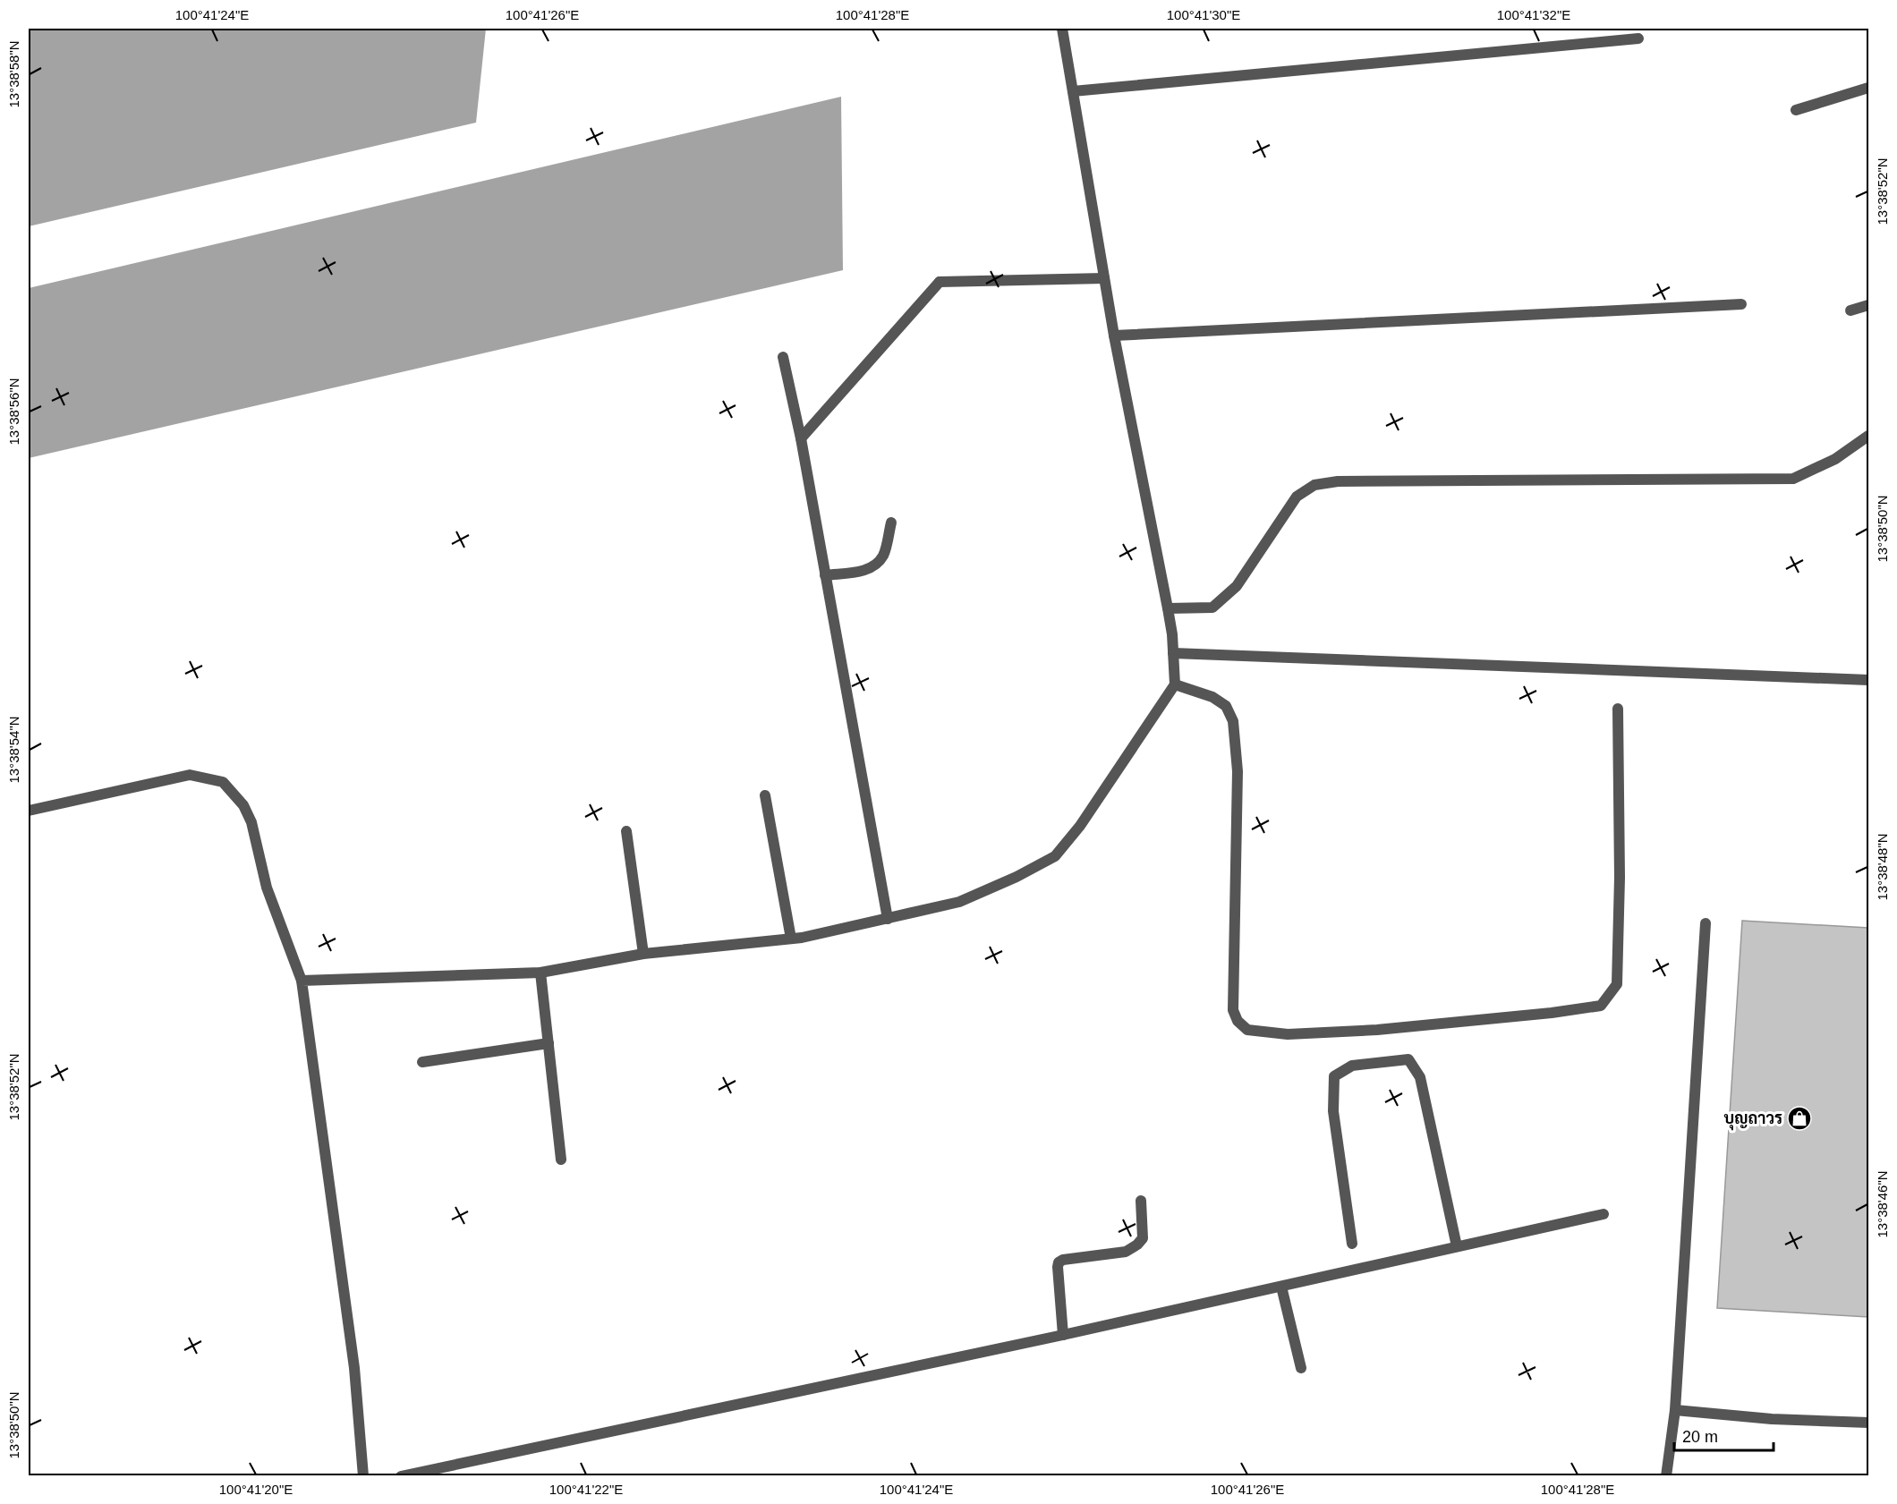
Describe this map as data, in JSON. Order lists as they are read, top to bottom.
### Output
{
  "places": {
    "shop": ["บุญถาวร"]
  },
  "scale_bar": "20 m",
  "coordinates": [
    "100°41'24\"E",
    "100°41'26\"E",
    "100°41'28\"E",
    "100°41'30\"E",
    "100°41'32\"E",
    "13°38'58\"N",
    "13°38'52\"N",
    "13°38'56\"N",
    "13°38'50\"N",
    "13°38'54\"N",
    "13°38'48\"N",
    "13°38'46\"N",
    "100°41'20\"E",
    "100°41'22\"E"
  ]
}
